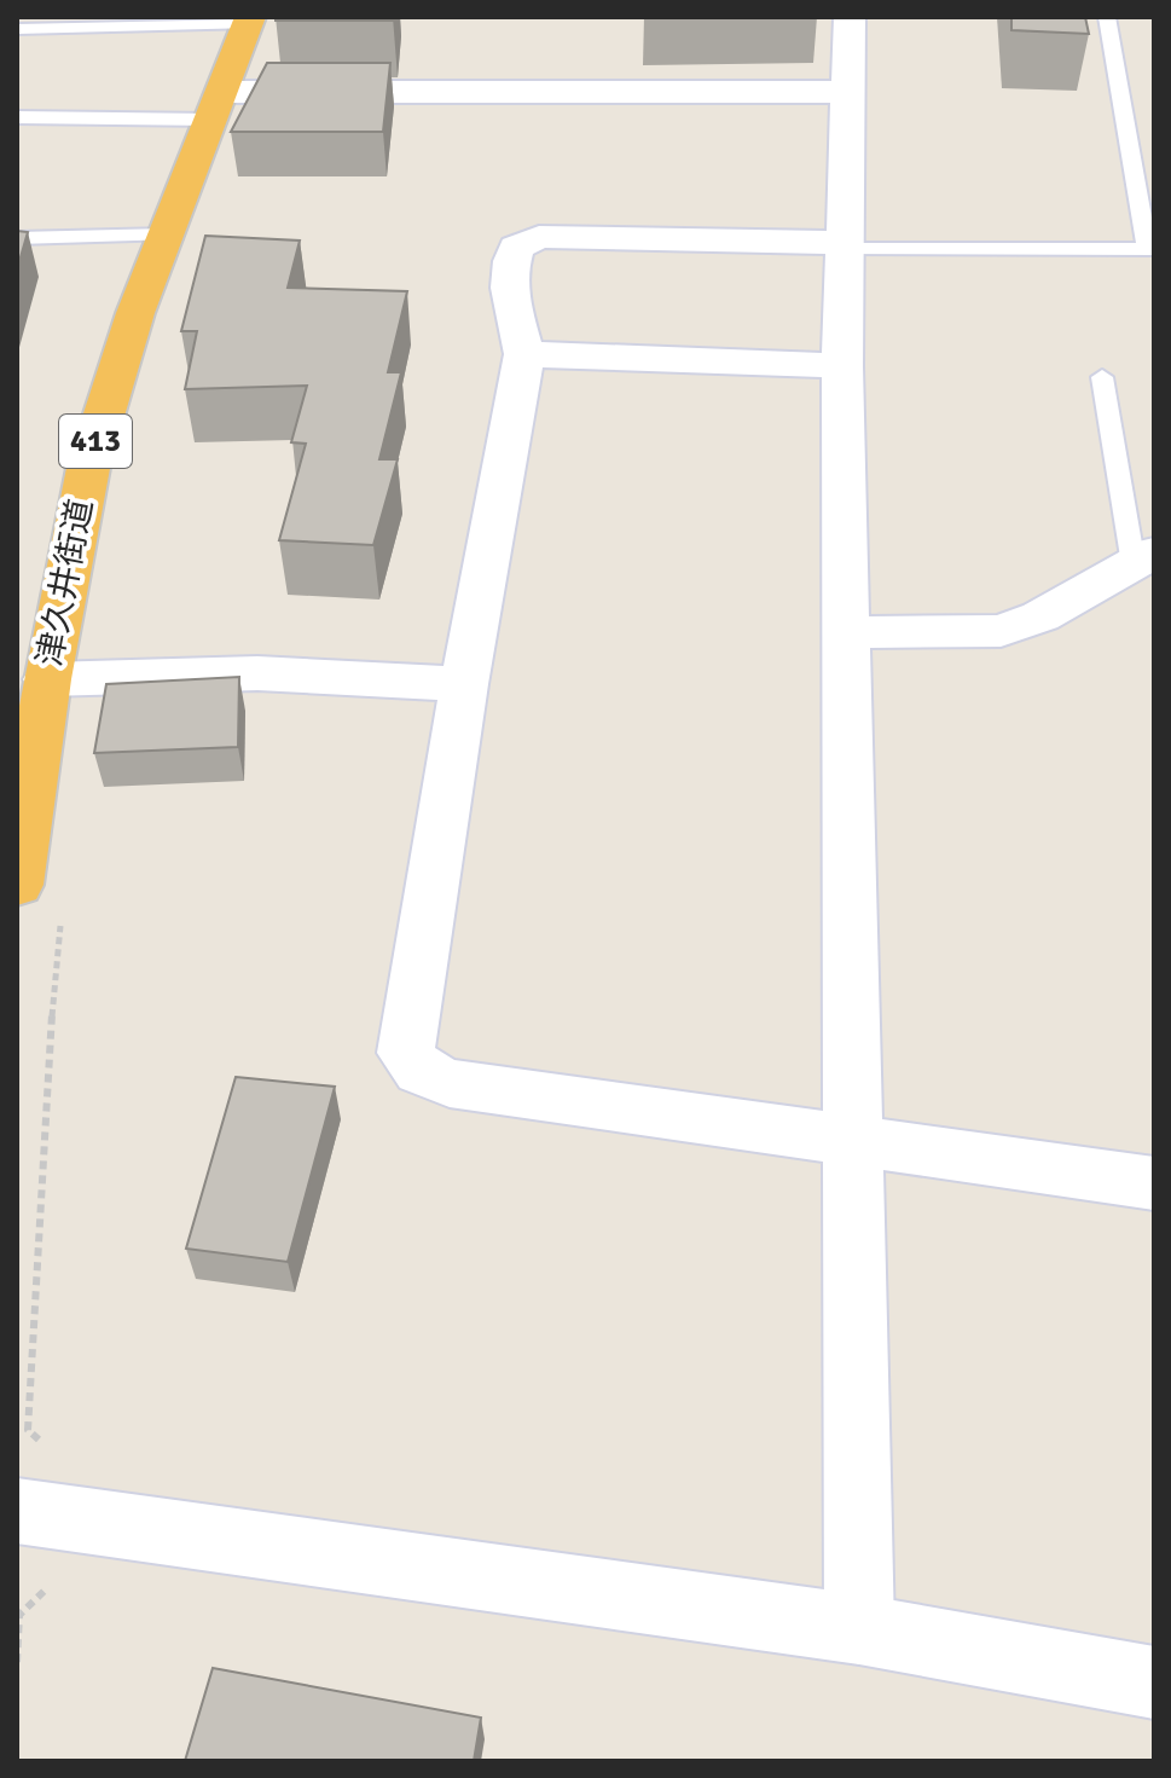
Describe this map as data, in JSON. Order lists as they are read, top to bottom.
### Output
{
  "streets": {
    "highway": ["413", "津久井街道"]
  }
}
